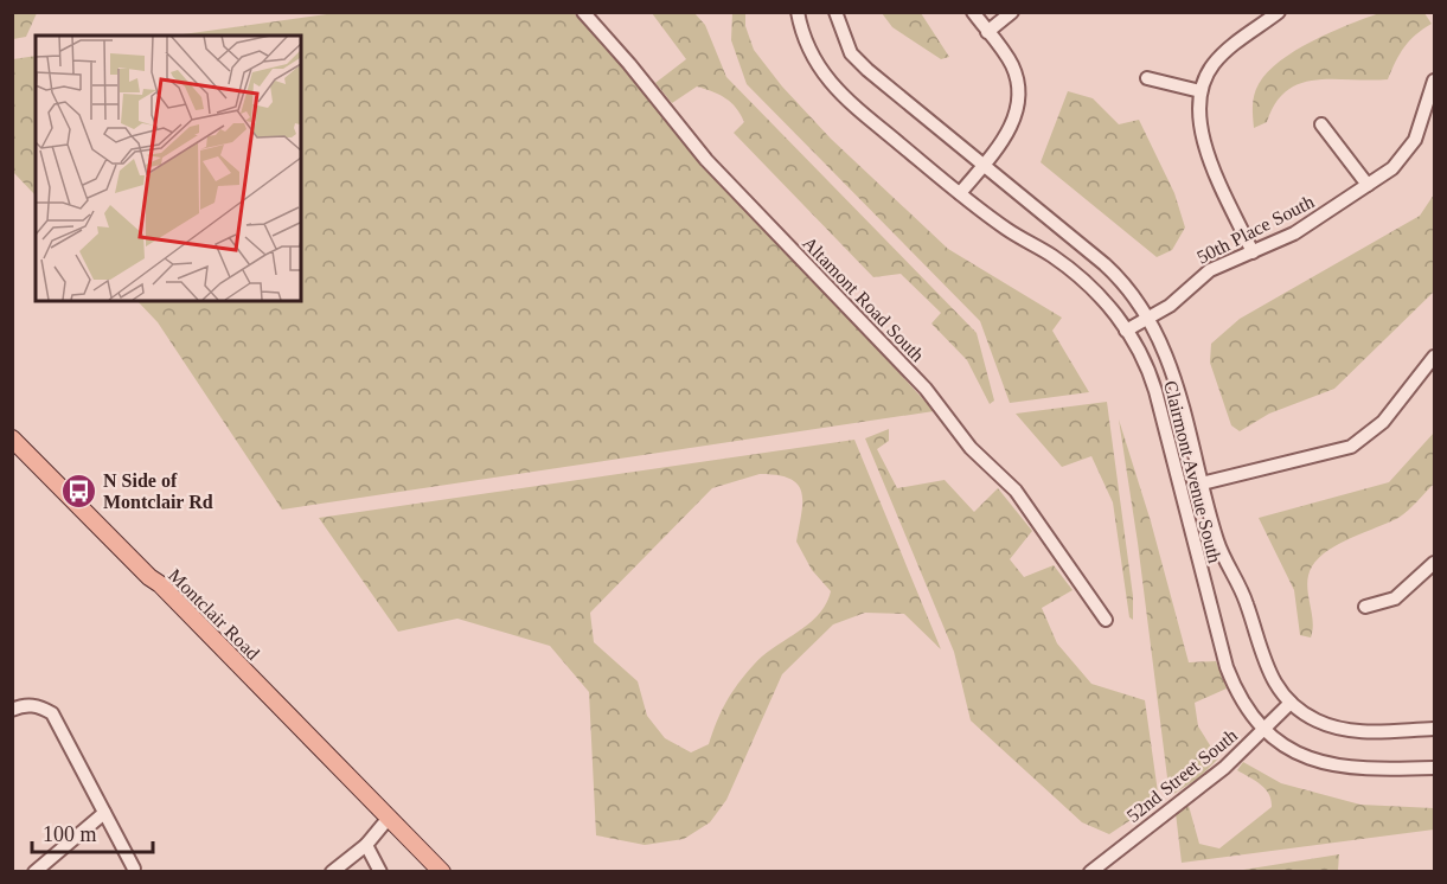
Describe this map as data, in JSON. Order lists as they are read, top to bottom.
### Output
{
  "streets": {
    "main road": ["Montclair Road"],
    "street": [
      "50th Place South",
      "Altamont Road South",
      "Clairmont Avenue South",
      "52nd Street South"
    ]
  },
  "crossings": [
    ["50th Place South", "Clairmont Avenue South"],
    ["Clairmont Avenue South", "52nd Street South"]
  ],
  "places": {
    "bus stop": ["N Side of Montclair Rd"]
  },
  "scale_bar": "100 m"
}
